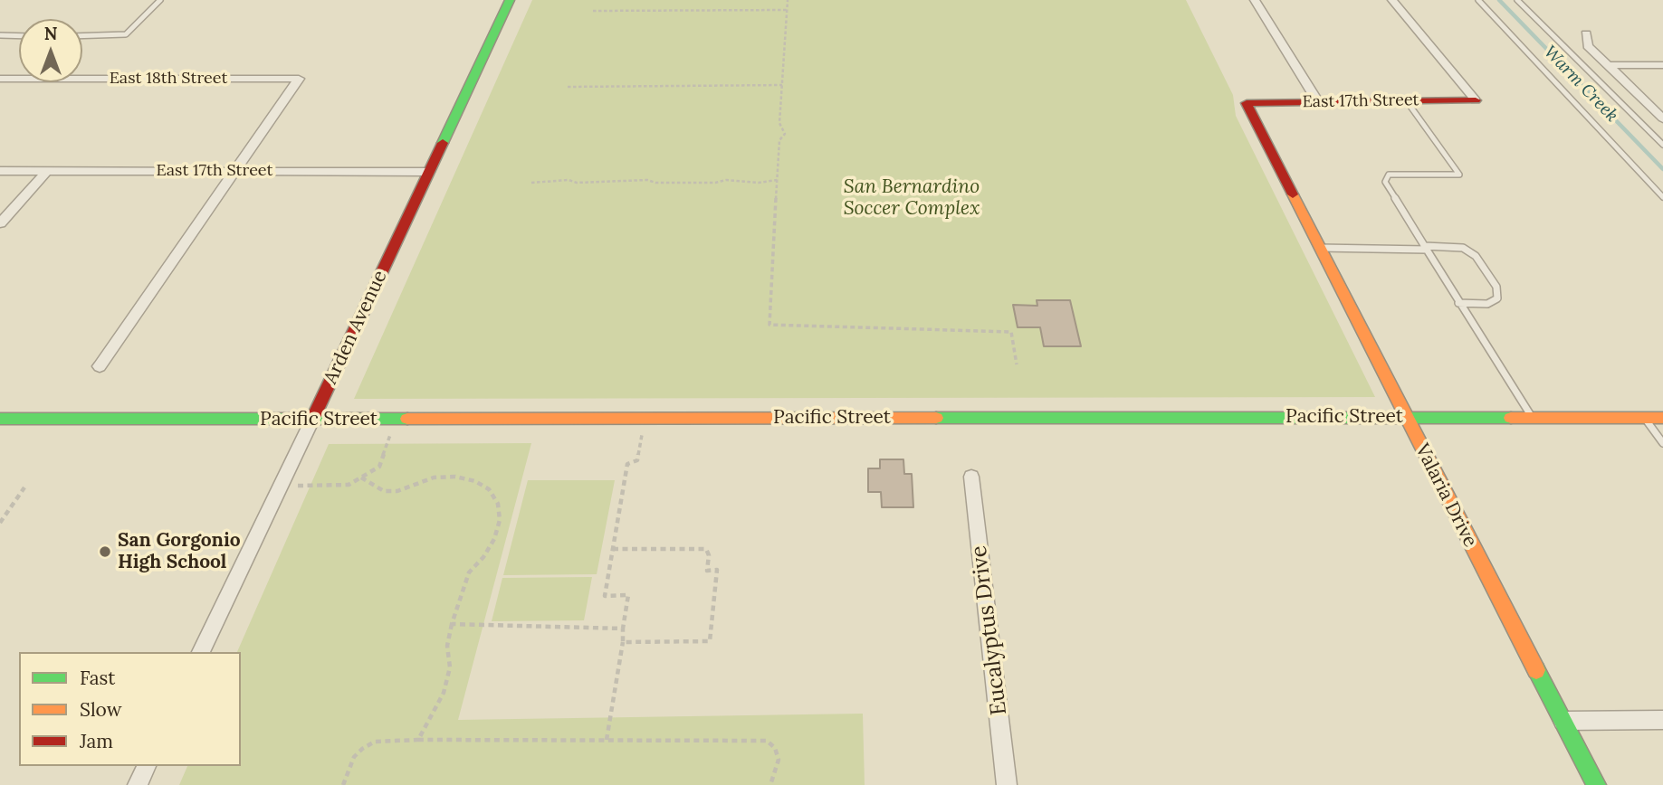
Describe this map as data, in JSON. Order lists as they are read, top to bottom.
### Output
{
  "streets": {
    "street": [
      "East 18th Street",
      "East 17th Street",
      "Arden Avenue",
      "Pacific Street",
      "Valaria Drive",
      "Eucalyptus Drive"
    ]
  },
  "crossings": [
    ["East 18th Street", "East 17th Street"],
    ["East 17th Street", "Arden Avenue"],
    ["East 17th Street", "Valaria Drive"],
    ["Arden Avenue", "Pacific Street"],
    ["Pacific Street", "Valaria Drive"]
  ],
  "water": ["Warm Creek"],
  "parks": ["San Bernardino Soccer Complex"],
  "places": ["San Gorgonio High School"],
  "legend": ["Fast", "Slow", "Jam"],
  "north": "top"
}
